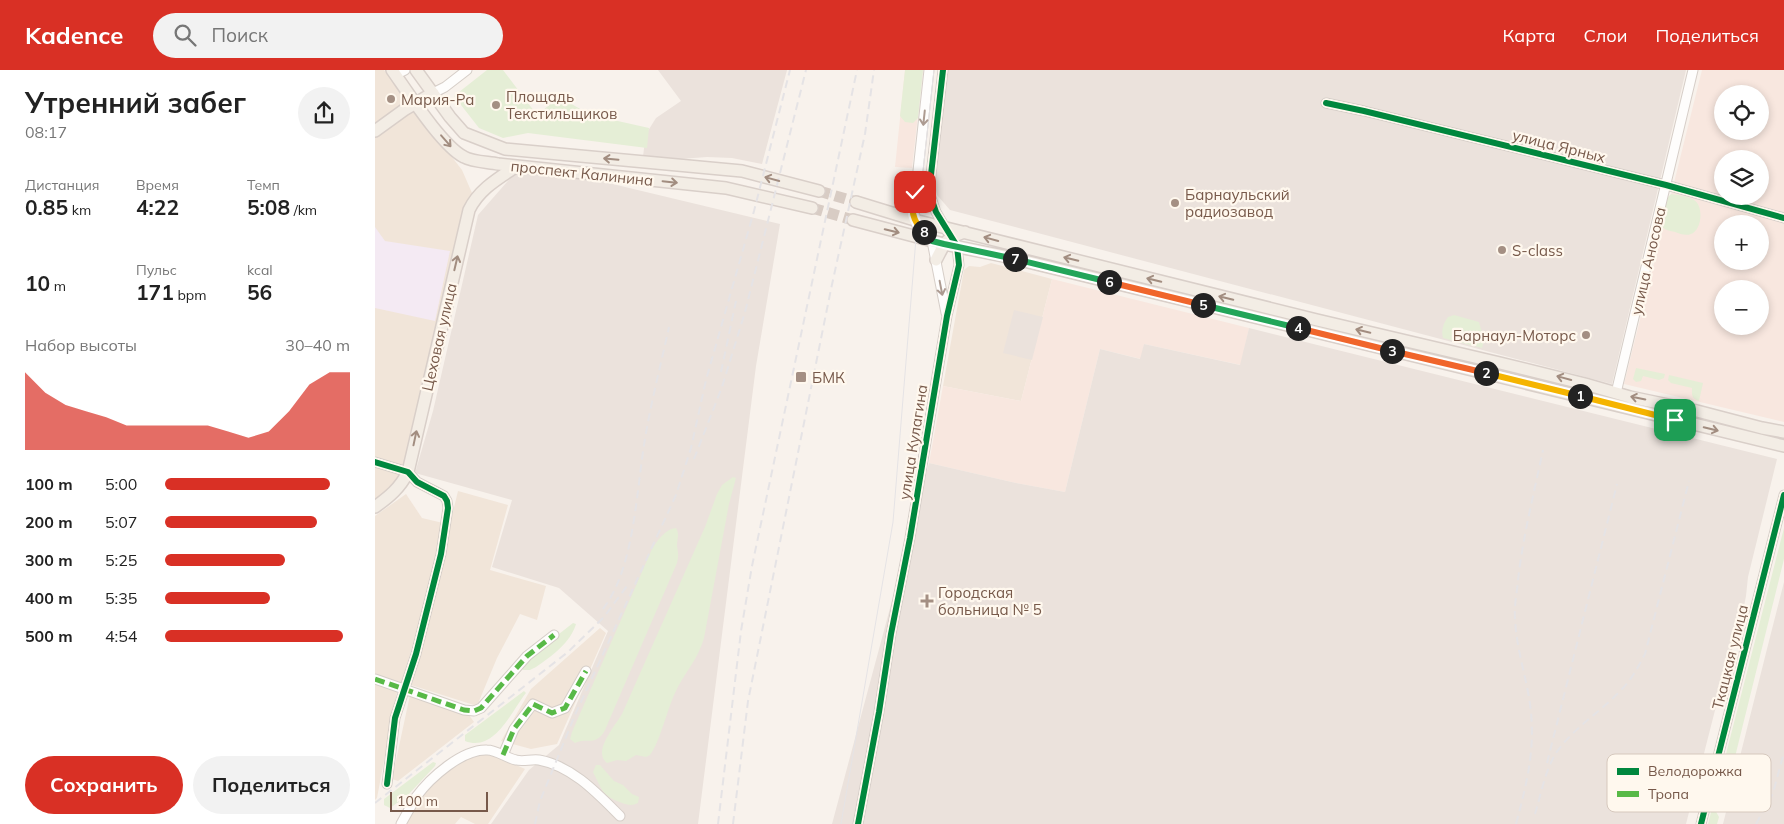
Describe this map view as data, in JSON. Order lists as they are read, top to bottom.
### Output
{
  "streets": {
    "main road": ["проспект Калинина", "Цеховая улица"],
    "street": [
      "улица Ярных",
      "улица Аносова",
      "улица Кулагина",
      "Ткацкая улица"
    ]
  },
  "crossings": [
    ["улица Ярных", "улица Аносова"],
    ["проспект Калинина", "Цеховая улица"]
  ],
  "one_way": ["Цеховая улица"],
  "places": {
    "other": [
      "Мария-Ра",
      "Площадь Текстильщиков",
      "Барнаульский радиозавод",
      "S-class",
      "Барнаул-Моторс"
    ],
    "transit": ["БМК"],
    "health": ["Городская больница № 5"]
  },
  "legend": ["Велодорожка", "Тропа"],
  "scale_bar": "100 m",
  "page": {
    "header": "Kadence",
    "search": "Поиск",
    "nav": ["Карта", "Слои", "Поделиться"],
    "heading": ["Утренний забег", "08:17"],
    "map_buttons": ["+", "−"],
    "stats": [
      ["Дистанция", "0.85 km"],
      ["Время", "4:22"],
      ["Темп", "5:08 /km"],
      ["10 m"],
      ["Пульс", "171 bpm"],
      ["kcal", "56"]
    ],
    "pins": [
      "8",
      "7",
      "6",
      "5",
      "4",
      "3",
      "2",
      "1"
    ],
    "chart": ["Набор высоты", "30–40 m"],
    "list": [
      {
        "name": "100 m",
        "note": "5:00"
      },
      {
        "name": "200 m",
        "note": "5:07"
      },
      {
        "name": "300 m",
        "note": "5:25"
      },
      {
        "name": "400 m",
        "note": "5:35"
      },
      {
        "name": "500 m",
        "note": "4:54"
      }
    ],
    "buttons": ["Сохранить", "Поделиться"],
    "scale": "100 m"
  }
}
